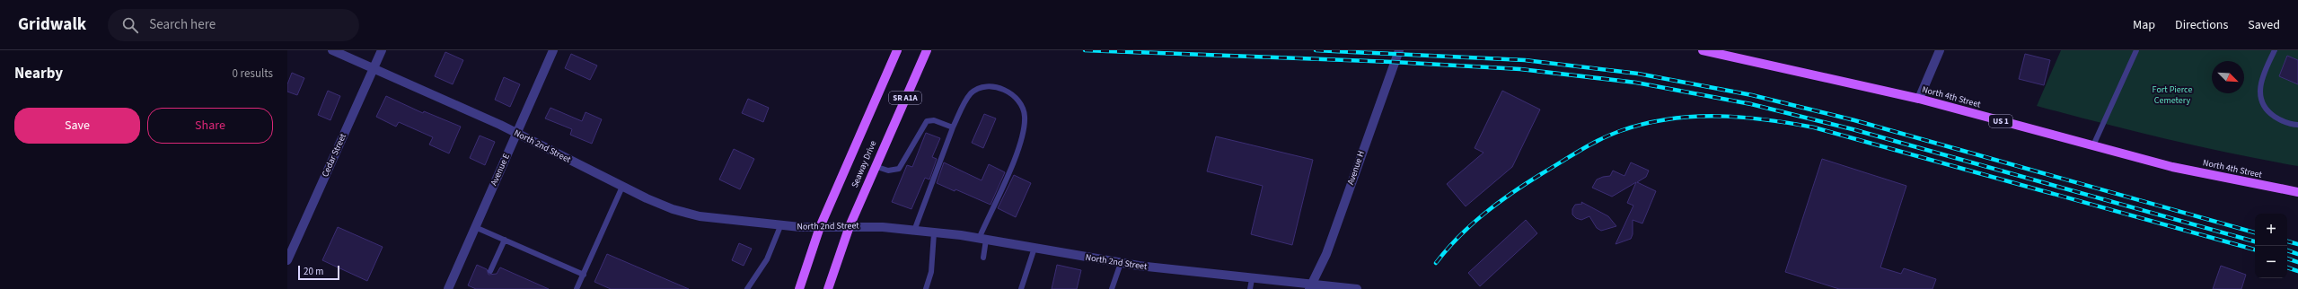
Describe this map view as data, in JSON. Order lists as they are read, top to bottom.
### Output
{
  "streets": {
    "main road": [
      "North 4th Street",
      "SR A1A",
      "US 1",
      "Seaway Drive"
    ],
    "street": [
      "North 2nd Street",
      "Cedar Street",
      "Avenue H",
      "Avenue E"
    ]
  },
  "crossings": [
    ["North 2nd Street", "Cedar Street"],
    ["North 2nd Street", "Seaway Drive"],
    ["North 2nd Street", "Avenue H"],
    ["North 2nd Street", "Avenue E"]
  ],
  "parks": ["Fort Pierce Cemetery"],
  "scale_bar": "20 m",
  "north": "bottom right",
  "page": {
    "header": "Gridwalk",
    "search": "Search here",
    "nav": ["Map", "Directions", "Saved"],
    "heading": ["Nearby", "0 results"],
    "buttons": ["Save", "Share"],
    "map_buttons": ["+", "−"],
    "scale": "20 m"
  }
}
